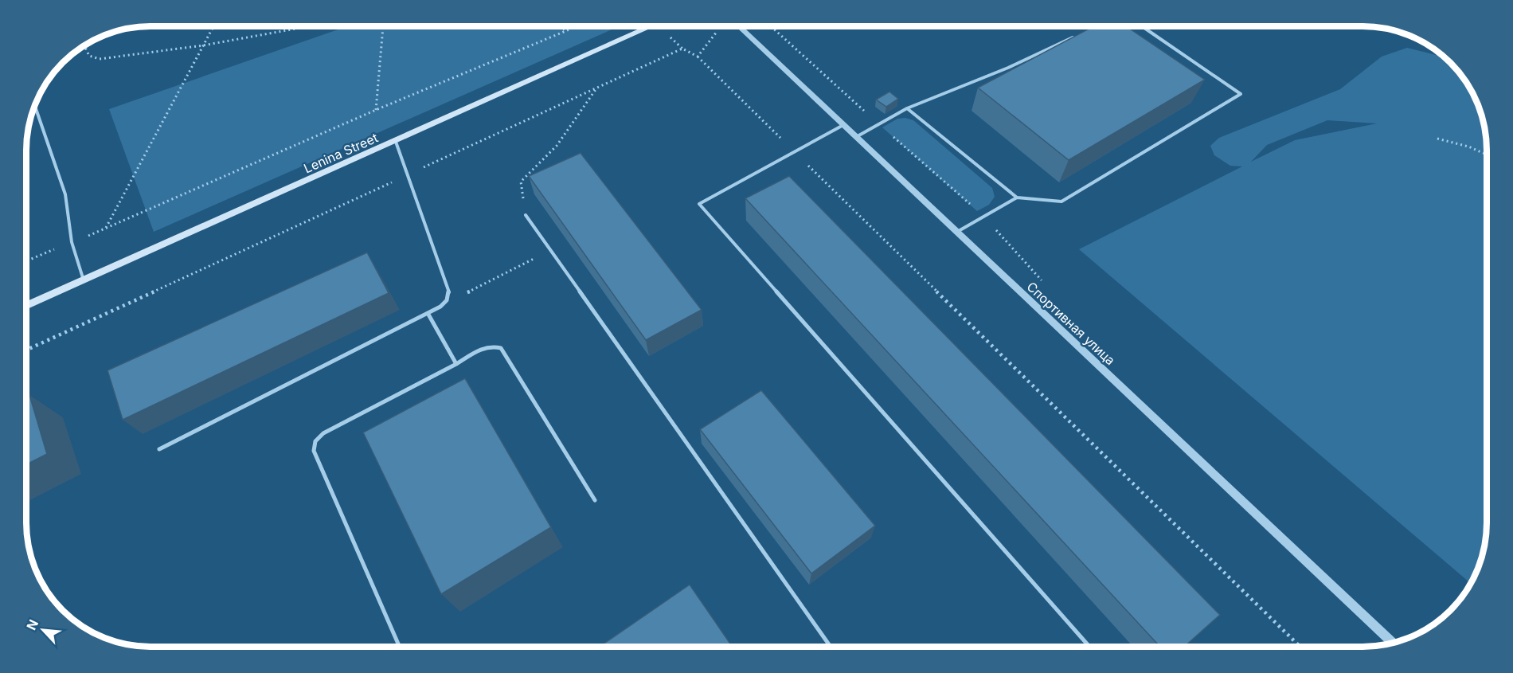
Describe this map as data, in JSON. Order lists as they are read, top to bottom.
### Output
{
  "streets": {
    "main road": ["Lenina Street"],
    "street": ["Спортивная улица"]
  },
  "north": "top left"
}
